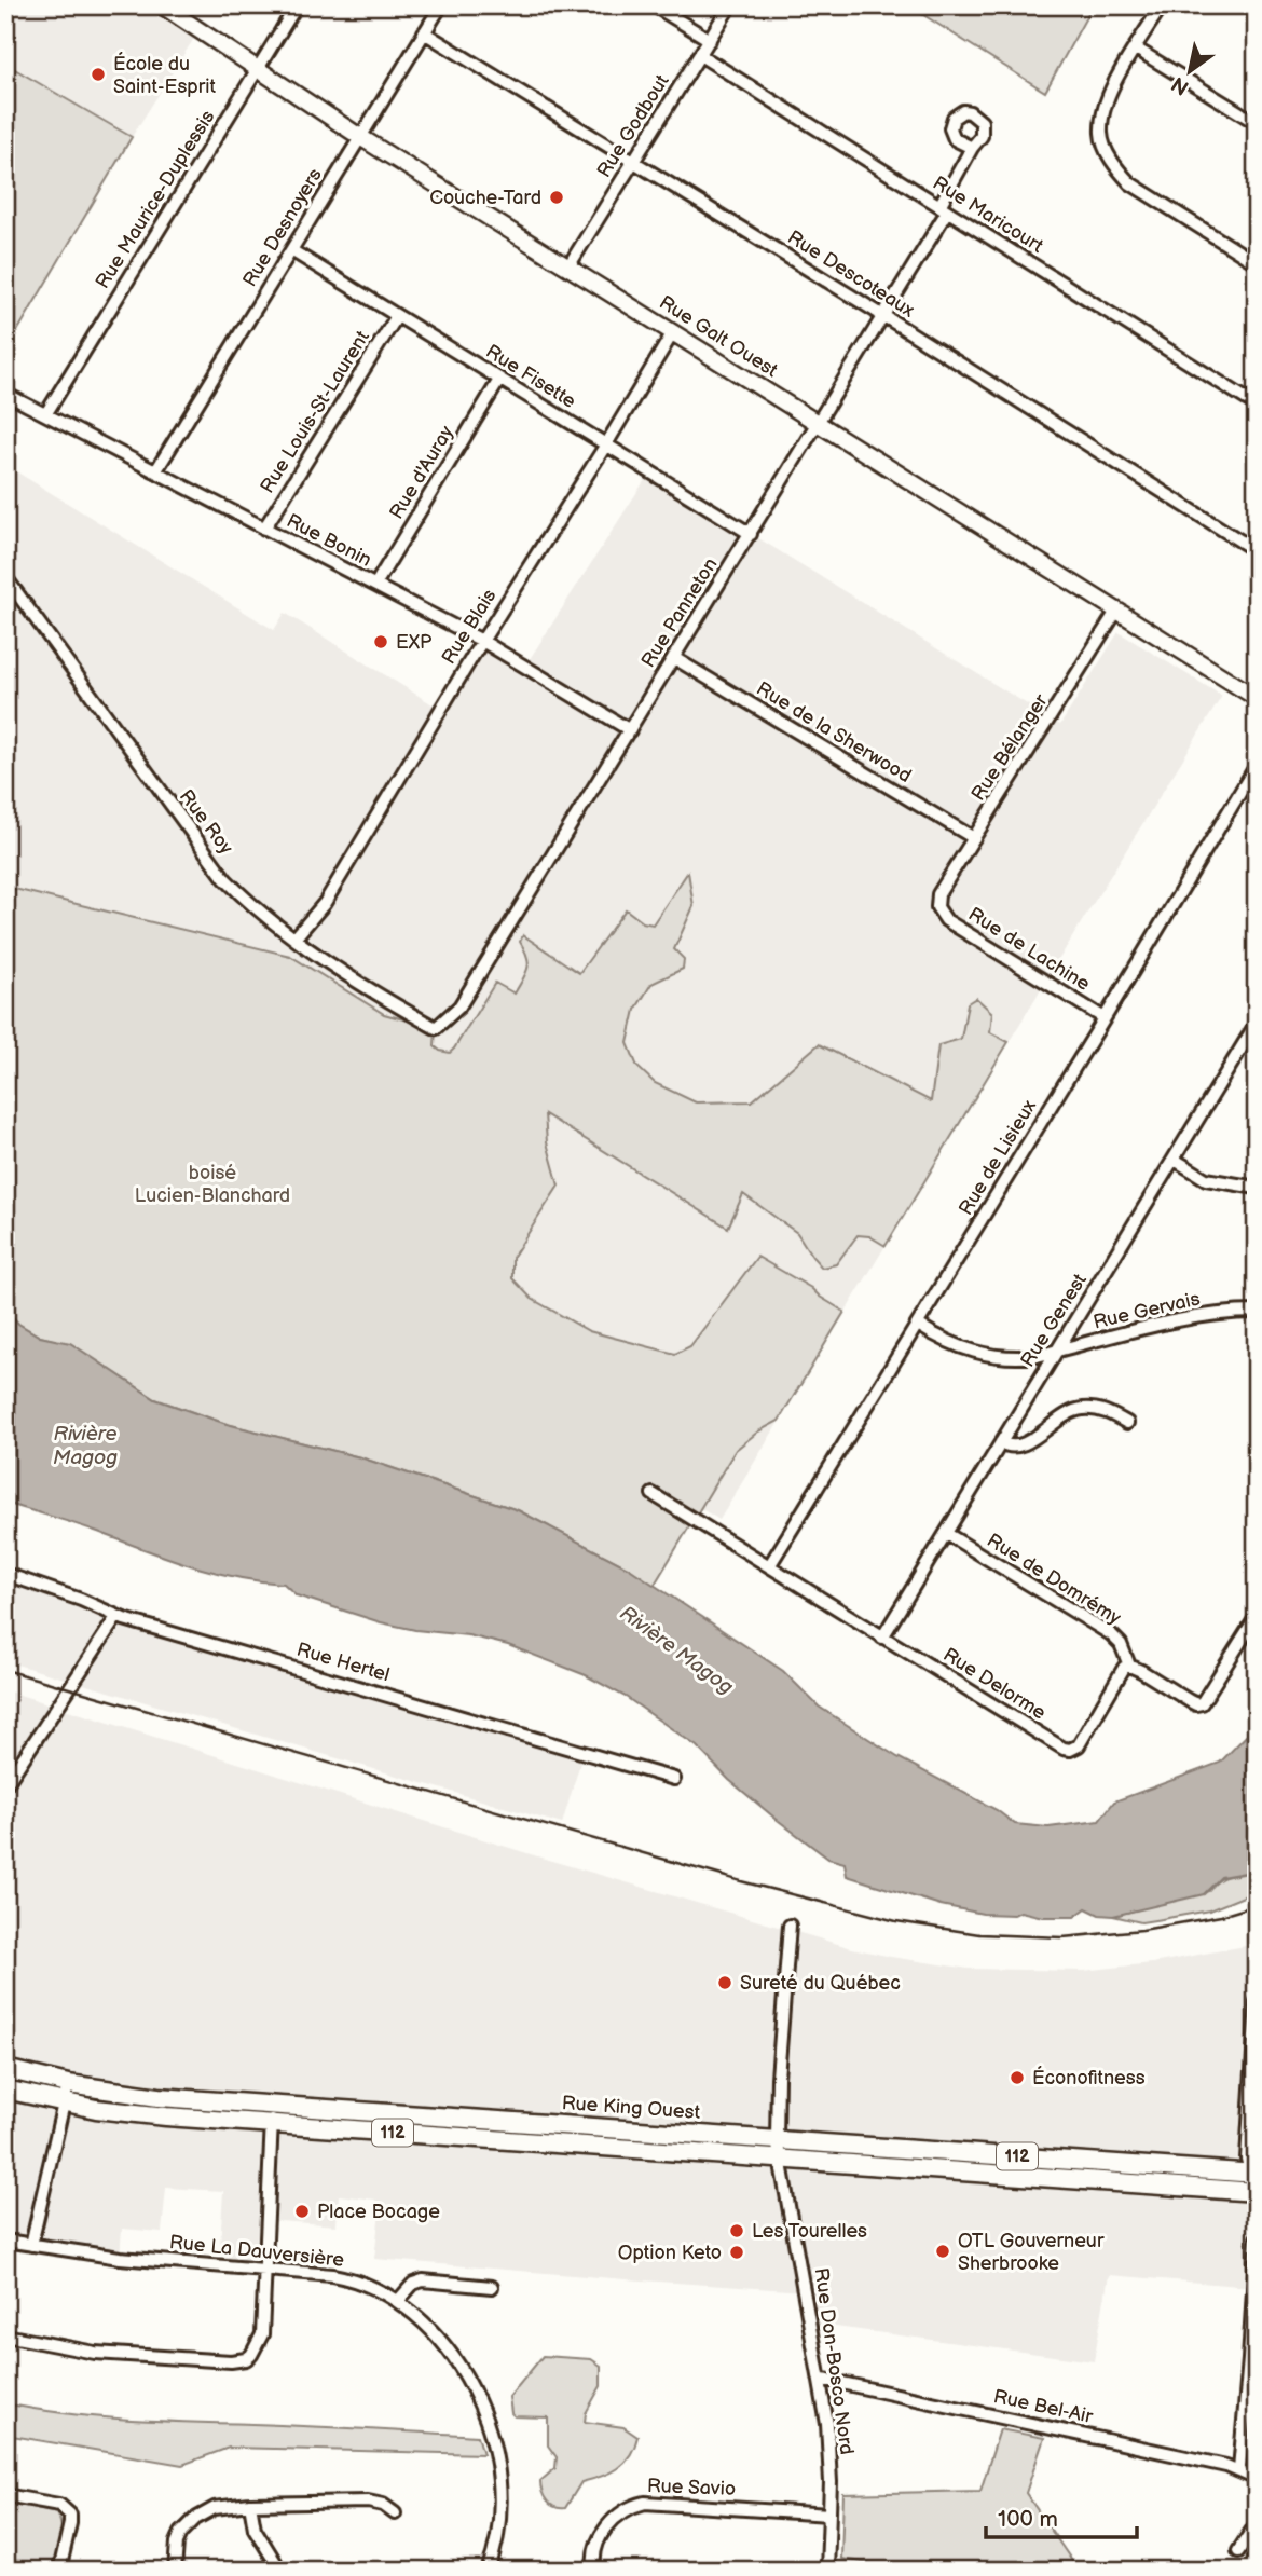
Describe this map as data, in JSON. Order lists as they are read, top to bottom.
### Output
{
  "streets": {
    "main road": ["Rue King Ouest", "112"],
    "street": [
      "Rue Godbout",
      "Rue Maurice-Duplessis",
      "Rue Maricourt",
      "Rue Desnoyers",
      "Rue Descoteaux",
      "Rue Galt Ouest",
      "Rue Fisette",
      "Rue Louis-St-Laurent",
      "Rue d'Auray",
      "Rue Bonin",
      "Rue Panneton",
      "Rue Blais",
      "Rue de la Sherwood",
      "Rue Bélanger",
      "Rue Roy",
      "Rue de Lachine",
      "Rue de Lisieux",
      "Rue Gervais",
      "Rue Genest",
      "Rue de Domrémy",
      "Rue Hertel",
      "Rue Delorme",
      "Rue La Dauversière",
      "Rue Don-Bosco Nord",
      "Rue Bel-Air",
      "Rue Savio"
    ]
  },
  "crossings": [
    ["Rue Godbout", "Rue Maricourt"],
    ["Rue Godbout", "Rue Descoteaux"],
    ["Rue Godbout", "Rue Galt Ouest"],
    ["Rue Maurice-Duplessis", "Rue Galt Ouest"],
    ["Rue Maurice-Duplessis", "Rue Bonin"],
    ["Rue Maricourt", "Rue Panneton"],
    ["Rue Desnoyers", "Rue Descoteaux"],
    ["Rue Desnoyers", "Rue Galt Ouest"],
    ["Rue Desnoyers", "Rue Fisette"],
    ["Rue Desnoyers", "Rue Bonin"],
    ["Rue Descoteaux", "Rue Panneton"],
    ["Rue Galt Ouest", "Rue Panneton"],
    ["Rue Galt Ouest", "Rue Blais"],
    ["Rue Galt Ouest", "Rue Bélanger"],
    ["Rue Fisette", "Rue Louis-St-Laurent"],
    ["Rue Fisette", "Rue d'Auray"],
    ["Rue Fisette", "Rue Panneton"],
    ["Rue Fisette", "Rue Blais"],
    ["Rue Louis-St-Laurent", "Rue Bonin"],
    ["Rue d'Auray", "Rue Bonin"],
    ["Rue Bonin", "Rue Panneton"],
    ["Rue Bonin", "Rue Blais"],
    ["Rue Panneton", "Rue de la Sherwood"],
    ["Rue Panneton", "Rue Roy"],
    ["Rue Blais", "Rue Roy"],
    ["Rue de la Sherwood", "Rue Bélanger"],
    ["Rue Bélanger", "Rue de Lachine"],
    ["Rue de Lachine", "Rue de Lisieux"],
    ["Rue de Lisieux", "Rue Gervais"],
    ["Rue de Lisieux", "Rue Delorme"],
    ["Rue Gervais", "Rue Genest"],
    ["Rue Genest", "Rue de Domrémy"],
    ["Rue Genest", "Rue Delorme"],
    ["Rue de Domrémy", "Rue Delorme"],
    ["Rue King Ouest", "Rue Don-Bosco Nord"],
    ["112", "Rue Don-Bosco Nord"],
    ["Rue Don-Bosco Nord", "Rue Bel-Air"],
    ["Rue Don-Bosco Nord", "Rue Savio"]
  ],
  "water": ["Rivière Magog"],
  "parks": ["boisé Lucien-Blanchard"],
  "places": [
    "École du Saint-Esprit",
    "Couche-Tard",
    "EXP",
    "Sureté du Québec",
    "Éconofitness",
    "Place Bocage",
    "Les Tourelles",
    "OTL Gouverneur Sherbrooke",
    "Option Keto"
  ],
  "scale_bar": "100 m",
  "north": "bottom left"
}
